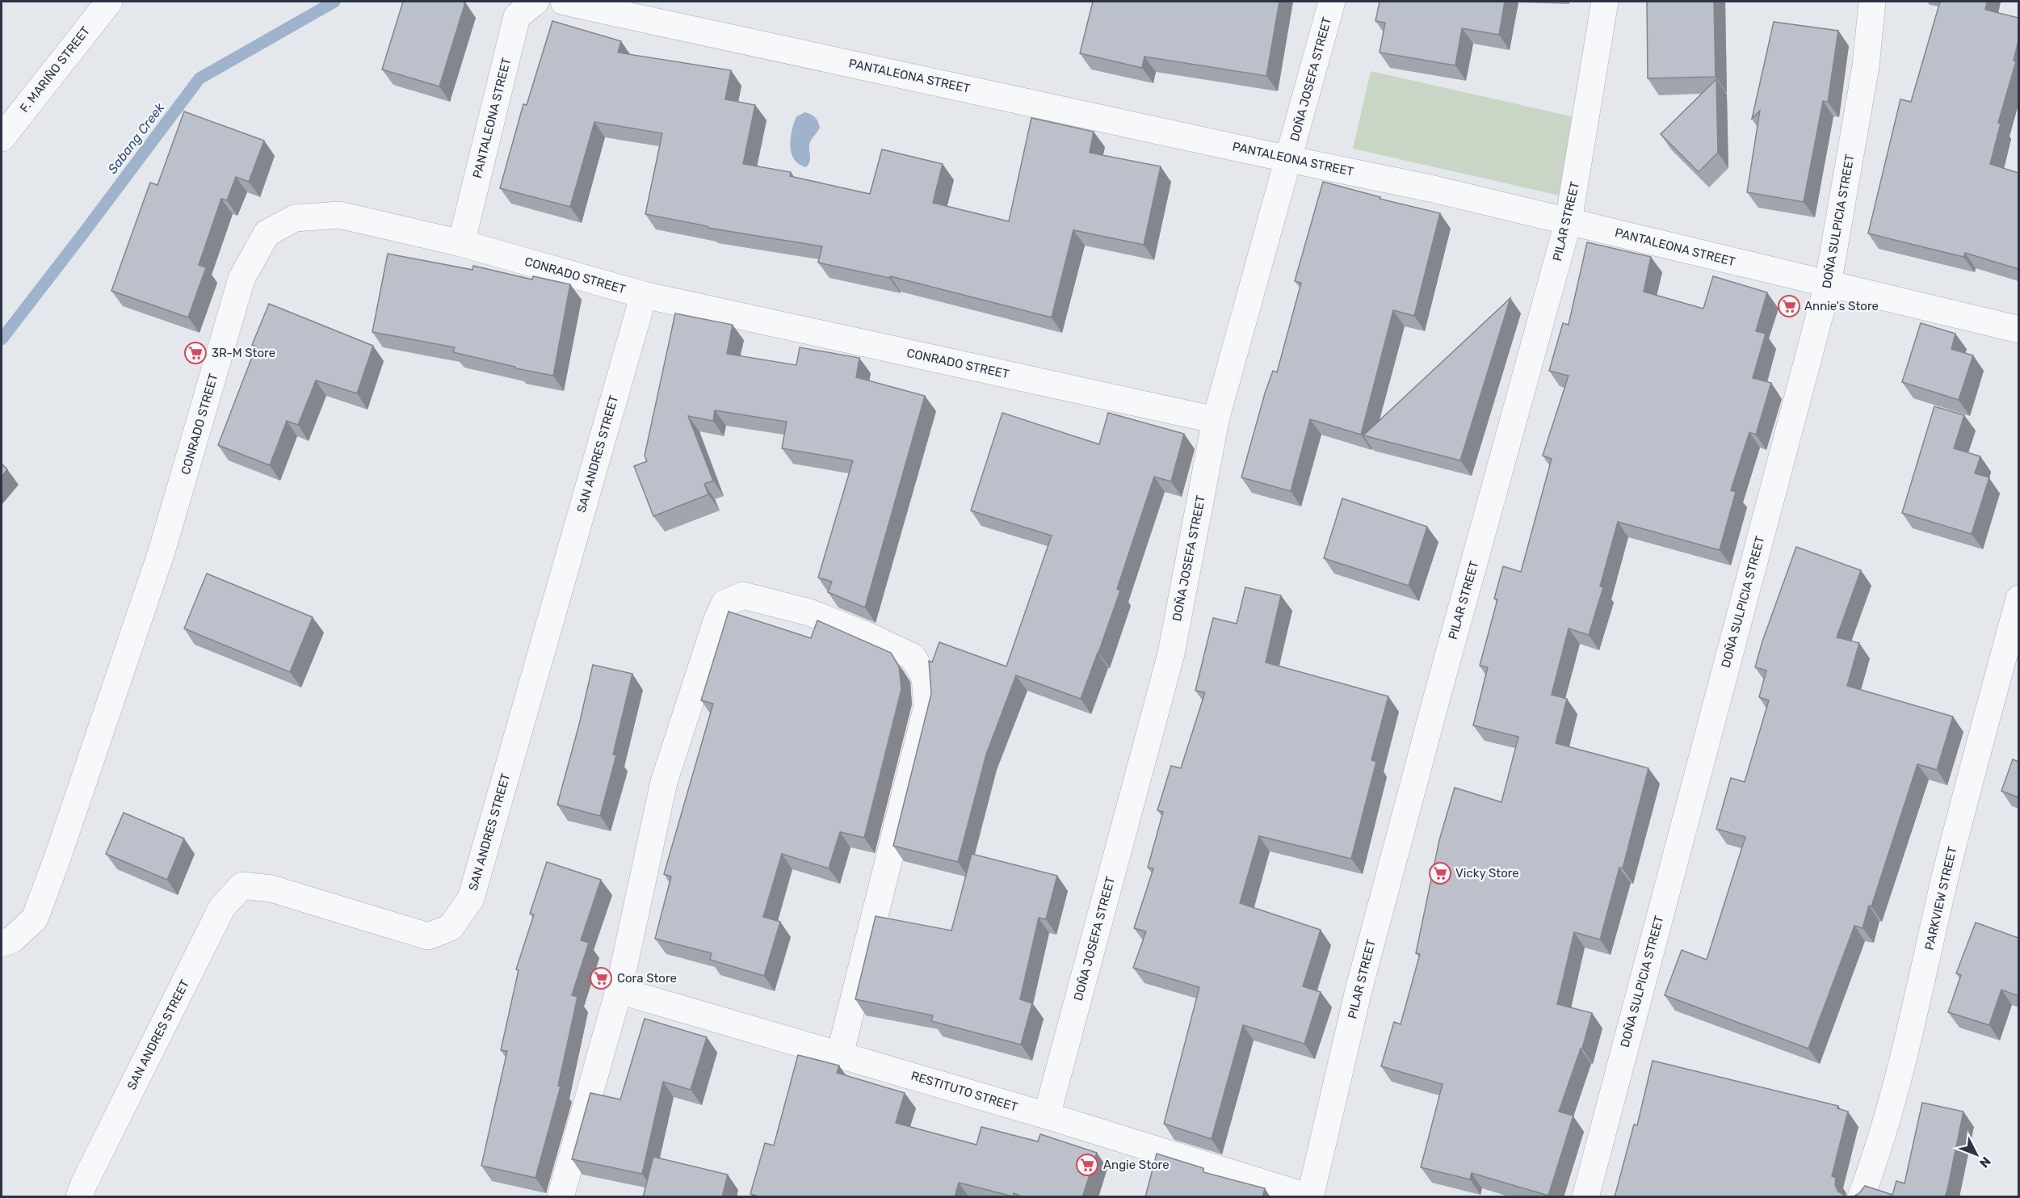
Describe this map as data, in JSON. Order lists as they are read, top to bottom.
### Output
{
  "streets": {
    "street": [
      "F. MARIÑO STREET",
      "PANTALEONA STREET",
      "DOÑA JOSEFA STREET",
      "PILAR STREET",
      "DOÑA SULPICIA STREET",
      "CONRADO STREET",
      "SAN ANDRES STREET",
      "PARKVIEW STREET",
      "RESTITUTO STREET"
    ]
  },
  "crossings": [
    ["PANTALEONA STREET", "DOÑA JOSEFA STREET"],
    ["PANTALEONA STREET", "PILAR STREET"],
    ["PANTALEONA STREET", "DOÑA SULPICIA STREET"],
    ["PANTALEONA STREET", "CONRADO STREET"],
    ["DOÑA JOSEFA STREET", "CONRADO STREET"],
    ["DOÑA JOSEFA STREET", "RESTITUTO STREET"],
    ["PILAR STREET", "RESTITUTO STREET"],
    ["CONRADO STREET", "SAN ANDRES STREET"]
  ],
  "water": ["Sabang Creek"],
  "places": {
    "supermarket": [
      "Annie's Store",
      "3R-M Store",
      "Vicky Store",
      "Cora Store",
      "Angie Store"
    ]
  },
  "north": "bottom right"
}
